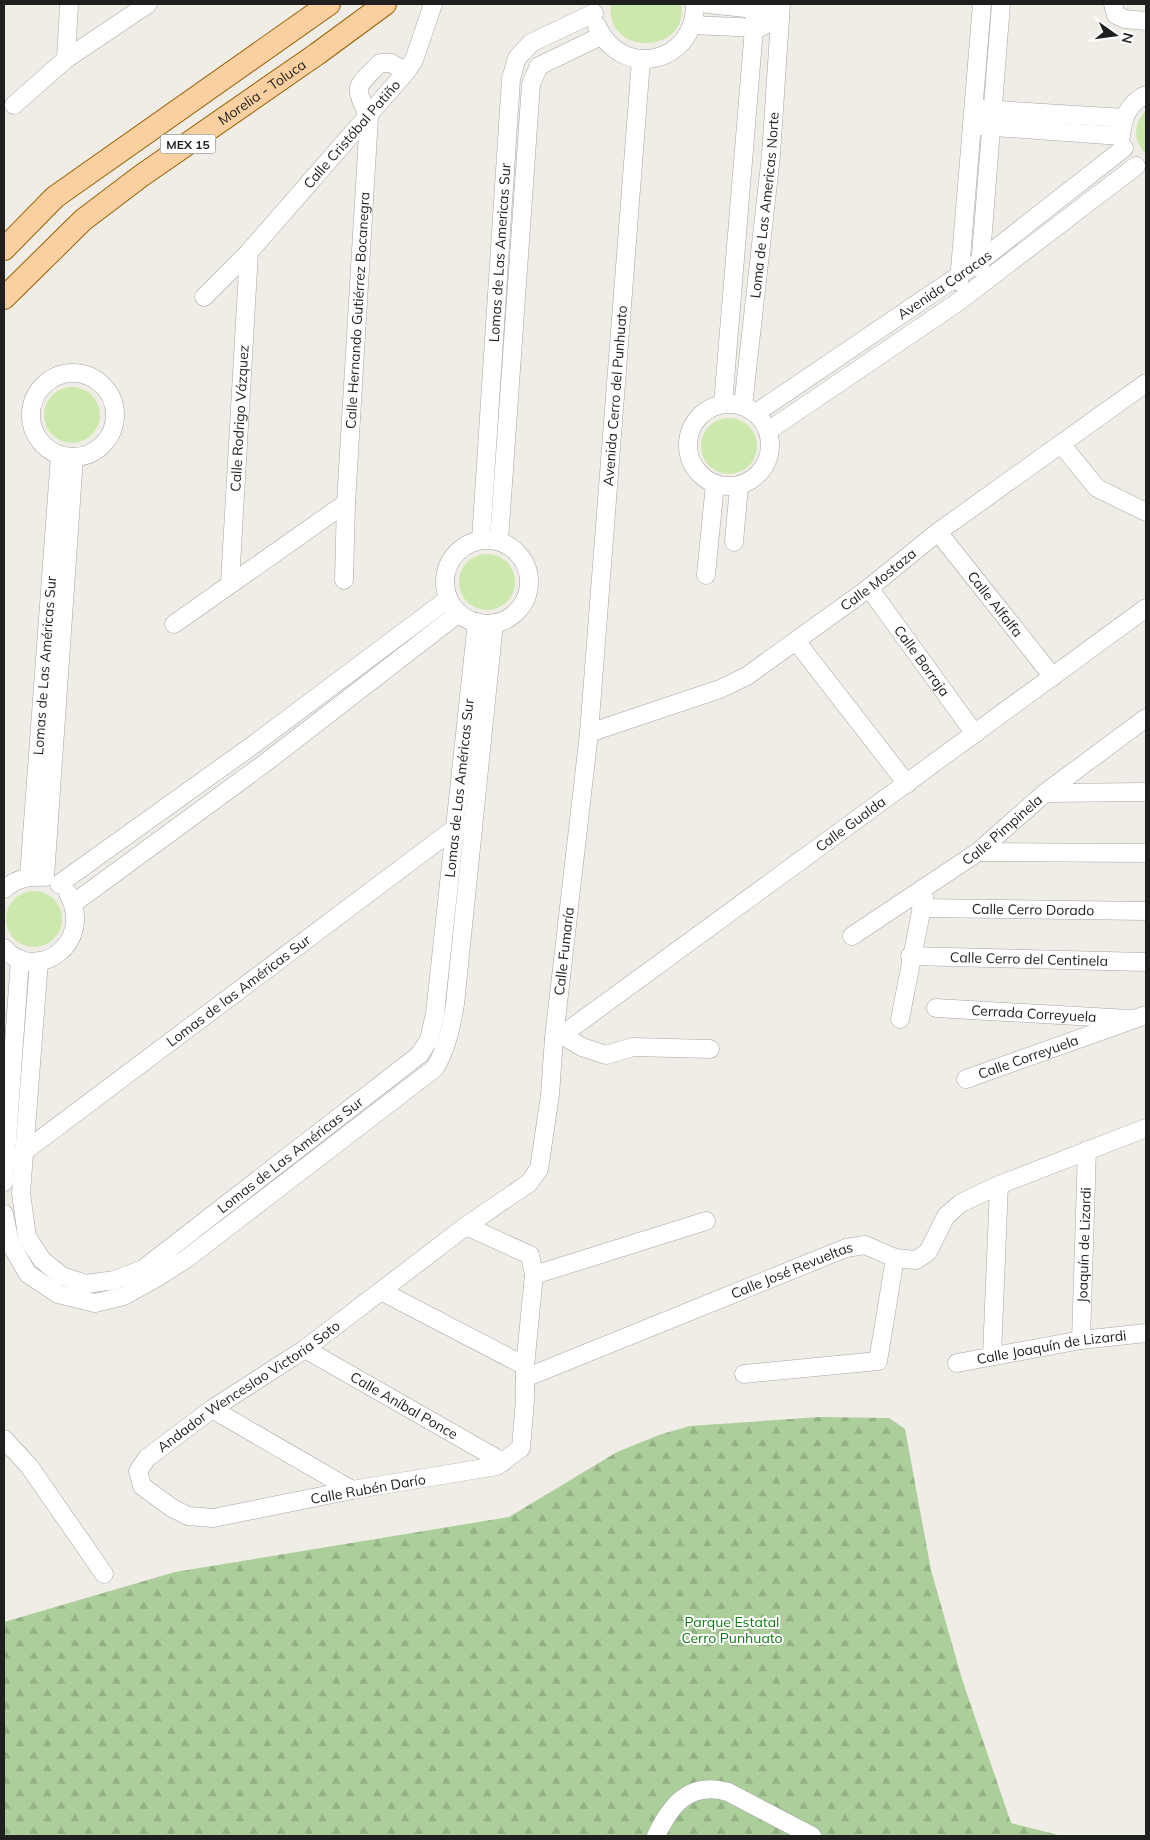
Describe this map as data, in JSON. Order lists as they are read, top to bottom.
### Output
{
  "streets": {
    "main road": ["Morelia - Toluca", "MEX 15"],
    "street": [
      "Calle Cristóbal Patiño",
      "Loma de Las Americas Norte",
      "Lomas de Las Americas Sur",
      "Avenida Caracas",
      "Calle Hernando Gutiérrez Bocanegra",
      "Avenida Cerro del Punhuato",
      "Calle Rodrigo Vázquez",
      "Calle Mostaza",
      "Calle Alfalfa",
      "Calle Borraja",
      "Lomas de Las Américas Sur",
      "Calle Gualda",
      "Calle Pimpinela",
      "Calle Cerro Dorado",
      "Calle Fumaría",
      "Calle Cerro del Centinela",
      "Lomas de las Américas Sur",
      "Cerrada Correyuela",
      "Calle Correyuela",
      "Joaquín de Lizardi",
      "Calle José Revueltas",
      "Calle Joaquín de Lizardi",
      "Andador Wenceslao Victoria Soto",
      "Calle Aníbal Ponce",
      "Calle Rubén Darío"
    ]
  },
  "crossings": [
    ["Calle Cristóbal Patiño", "Calle Hernando Gutiérrez Bocanegra"],
    ["Calle Cristóbal Patiño", "Calle Rodrigo Vázquez"],
    ["Loma de Las Americas Norte", "Avenida Caracas"],
    ["Lomas de Las Americas Sur", "Lomas de Las Américas Sur"],
    ["Avenida Cerro del Punhuato", "Calle Mostaza"],
    ["Avenida Cerro del Punhuato", "Calle Fumaría"],
    ["Calle Mostaza", "Calle Alfalfa"],
    ["Calle Mostaza", "Calle Borraja"],
    ["Calle Mostaza", "Calle Fumaría"],
    ["Calle Alfalfa", "Calle Gualda"],
    ["Calle Borraja", "Calle Gualda"],
    ["Lomas de Las Américas Sur", "Lomas de las Américas Sur"],
    ["Calle Gualda", "Calle Fumaría"],
    ["Calle Fumaría", "Andador Wenceslao Victoria Soto"],
    ["Cerrada Correyuela", "Calle Correyuela"],
    ["Joaquín de Lizardi", "Calle José Revueltas"],
    ["Joaquín de Lizardi", "Calle Joaquín de Lizardi"],
    ["Calle José Revueltas", "Calle Rubén Darío"],
    ["Andador Wenceslao Victoria Soto", "Calle Aníbal Ponce"],
    ["Andador Wenceslao Victoria Soto", "Calle Rubén Darío"],
    ["Calle Aníbal Ponce", "Calle Rubén Darío"]
  ],
  "parks": ["Parque Estatal Cerro Punhuato"],
  "north": "right"
}
